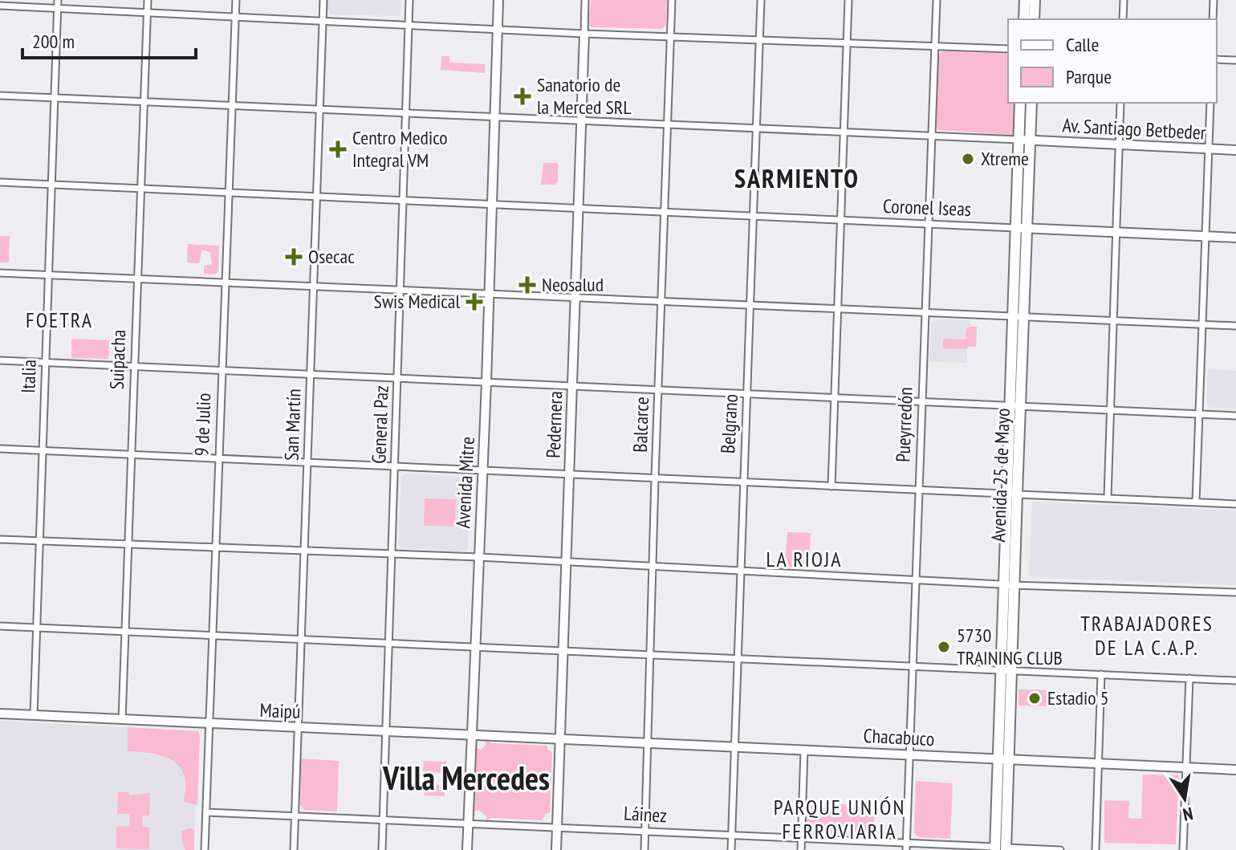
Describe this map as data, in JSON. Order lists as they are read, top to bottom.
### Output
{
  "streets": {
    "main road": ["Avenida 25 de Mayo"],
    "street": [
      "Av. Santiago Betbeder",
      "Coronel Iseas",
      "Suipacha",
      "Italia",
      "Belgrano",
      "9 de Julio",
      "San Martín",
      "General Paz",
      "Pedernera",
      "Balcarce",
      "Pueyrredón",
      "Avenida Mitre",
      "Maipú",
      "Chacabuco",
      "Láinez"
    ]
  },
  "crossings": [
    ["Av. Santiago Betbeder", "Avenida 25 de Mayo"],
    ["Coronel Iseas", "Suipacha"],
    ["Coronel Iseas", "Italia"],
    ["Coronel Iseas", "Belgrano"],
    ["Coronel Iseas", "9 de Julio"],
    ["Coronel Iseas", "San Martín"],
    ["Coronel Iseas", "General Paz"],
    ["Coronel Iseas", "Pedernera"],
    ["Coronel Iseas", "Balcarce"],
    ["Coronel Iseas", "Pueyrredón"],
    ["Coronel Iseas", "Avenida 25 de Mayo"],
    ["Coronel Iseas", "Avenida Mitre"],
    ["Suipacha", "Maipú"],
    ["Italia", "Maipú"],
    ["Belgrano", "Chacabuco"],
    ["Belgrano", "Láinez"],
    ["9 de Julio", "Maipú"],
    ["9 de Julio", "Láinez"],
    ["San Martín", "Maipú"],
    ["San Martín", "Láinez"],
    ["General Paz", "Maipú"],
    ["General Paz", "Láinez"],
    ["Pedernera", "Maipú"],
    ["Pedernera", "Chacabuco"],
    ["Pedernera", "Láinez"],
    ["Balcarce", "Chacabuco"],
    ["Balcarce", "Láinez"],
    ["Pueyrredón", "Chacabuco"],
    ["Pueyrredón", "Láinez"],
    ["Avenida 25 de Mayo", "Chacabuco"],
    ["Avenida 25 de Mayo", "Láinez"],
    ["Avenida Mitre", "Maipú"],
    ["Avenida Mitre", "Láinez"],
    ["Maipú", "Chacabuco"]
  ],
  "districts": [
    "SARMIENTO",
    "FOETRA",
    "LA RIOJA",
    "TRABAJADORES DE LA C.A.P.",
    "Villa Mercedes",
    "PARQUE UNIÓN FERROVIARIA"
  ],
  "places": {
    "health": [
      "Sanatorio de la Merced SRL",
      "Centro Medico Integral VM",
      "Osecac",
      "Neosalud",
      "Swis Medical"
    ],
    "other": ["Xtreme", "5730 TRAINING CLUB", "Estadio 5"]
  },
  "legend": ["Calle", "Parque"],
  "scale_bar": "200 m",
  "north": "bottom"
}
